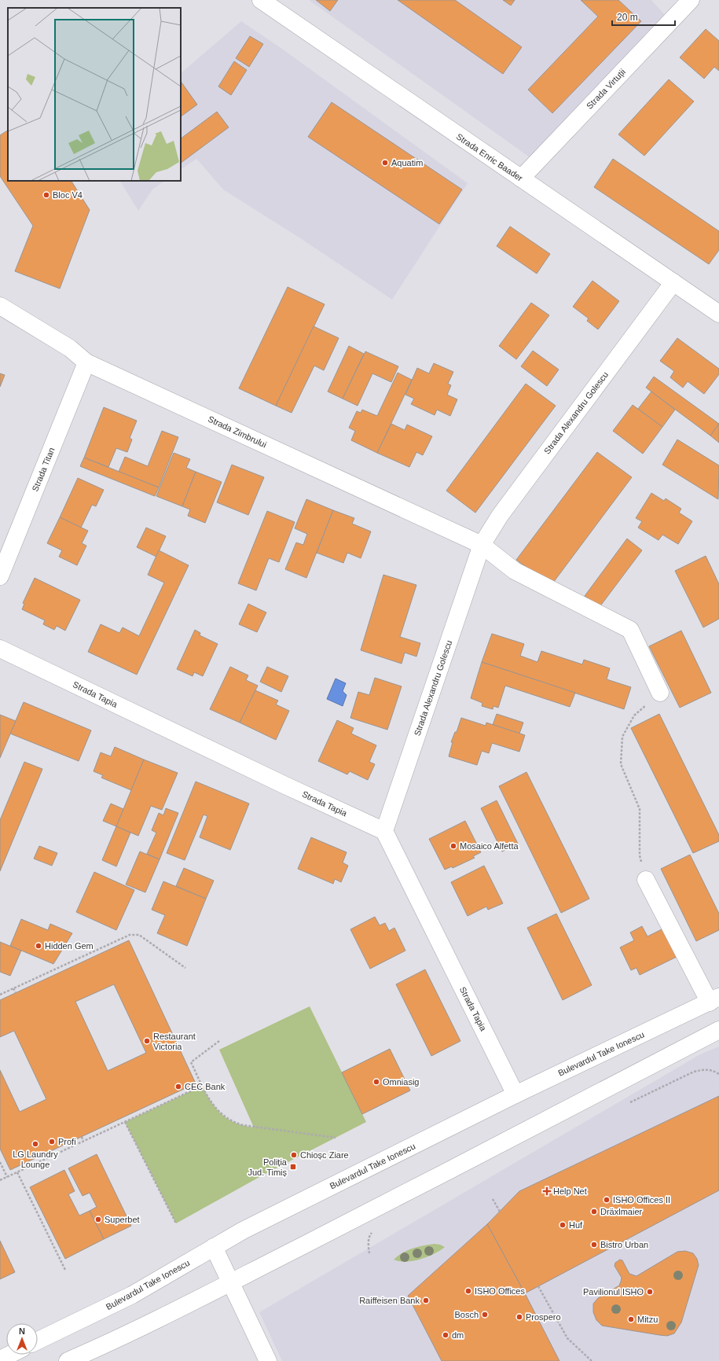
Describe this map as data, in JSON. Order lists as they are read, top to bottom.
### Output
{
  "streets": {
    "street": [
      "Strada Virtuții",
      "Strada Enric Baader",
      "Strada Alexandru Golescu",
      "Strada Zimbrului",
      "Strada Titan",
      "Strada Tapia",
      "Bulevardul Take Ionescu"
    ]
  },
  "crossings": [
    ["Strada Virtuții", "Strada Enric Baader"],
    ["Strada Enric Baader", "Strada Alexandru Golescu"],
    ["Strada Alexandru Golescu", "Strada Zimbrului"],
    ["Strada Alexandru Golescu", "Strada Tapia"],
    ["Strada Zimbrului", "Strada Titan"],
    ["Strada Tapia", "Bulevardul Take Ionescu"]
  ],
  "places": {
    "other": [
      "Aquatim",
      "Bloc V4",
      "Mosaico Alfetta",
      "Hidden Gem",
      "Restaurant Victoria",
      "Omniasig",
      "CEC Bank",
      "Profi",
      "LG Laundry Lounge",
      "Chioșc Ziare",
      "ISHO Offices II",
      "Dräxlmaier",
      "Superbet",
      "Huf",
      "Bistro Urban",
      "ISHO Offices",
      "Pavilionul ISHO",
      "Raiffeisen Bank",
      "Bosch",
      "Prospero",
      "Mitzu",
      "dm"
    ],
    "transit": ["Poliția Jud. Timiș"],
    "health": ["Help Net"]
  },
  "scale_bar": "20 m",
  "north": "top"
}
